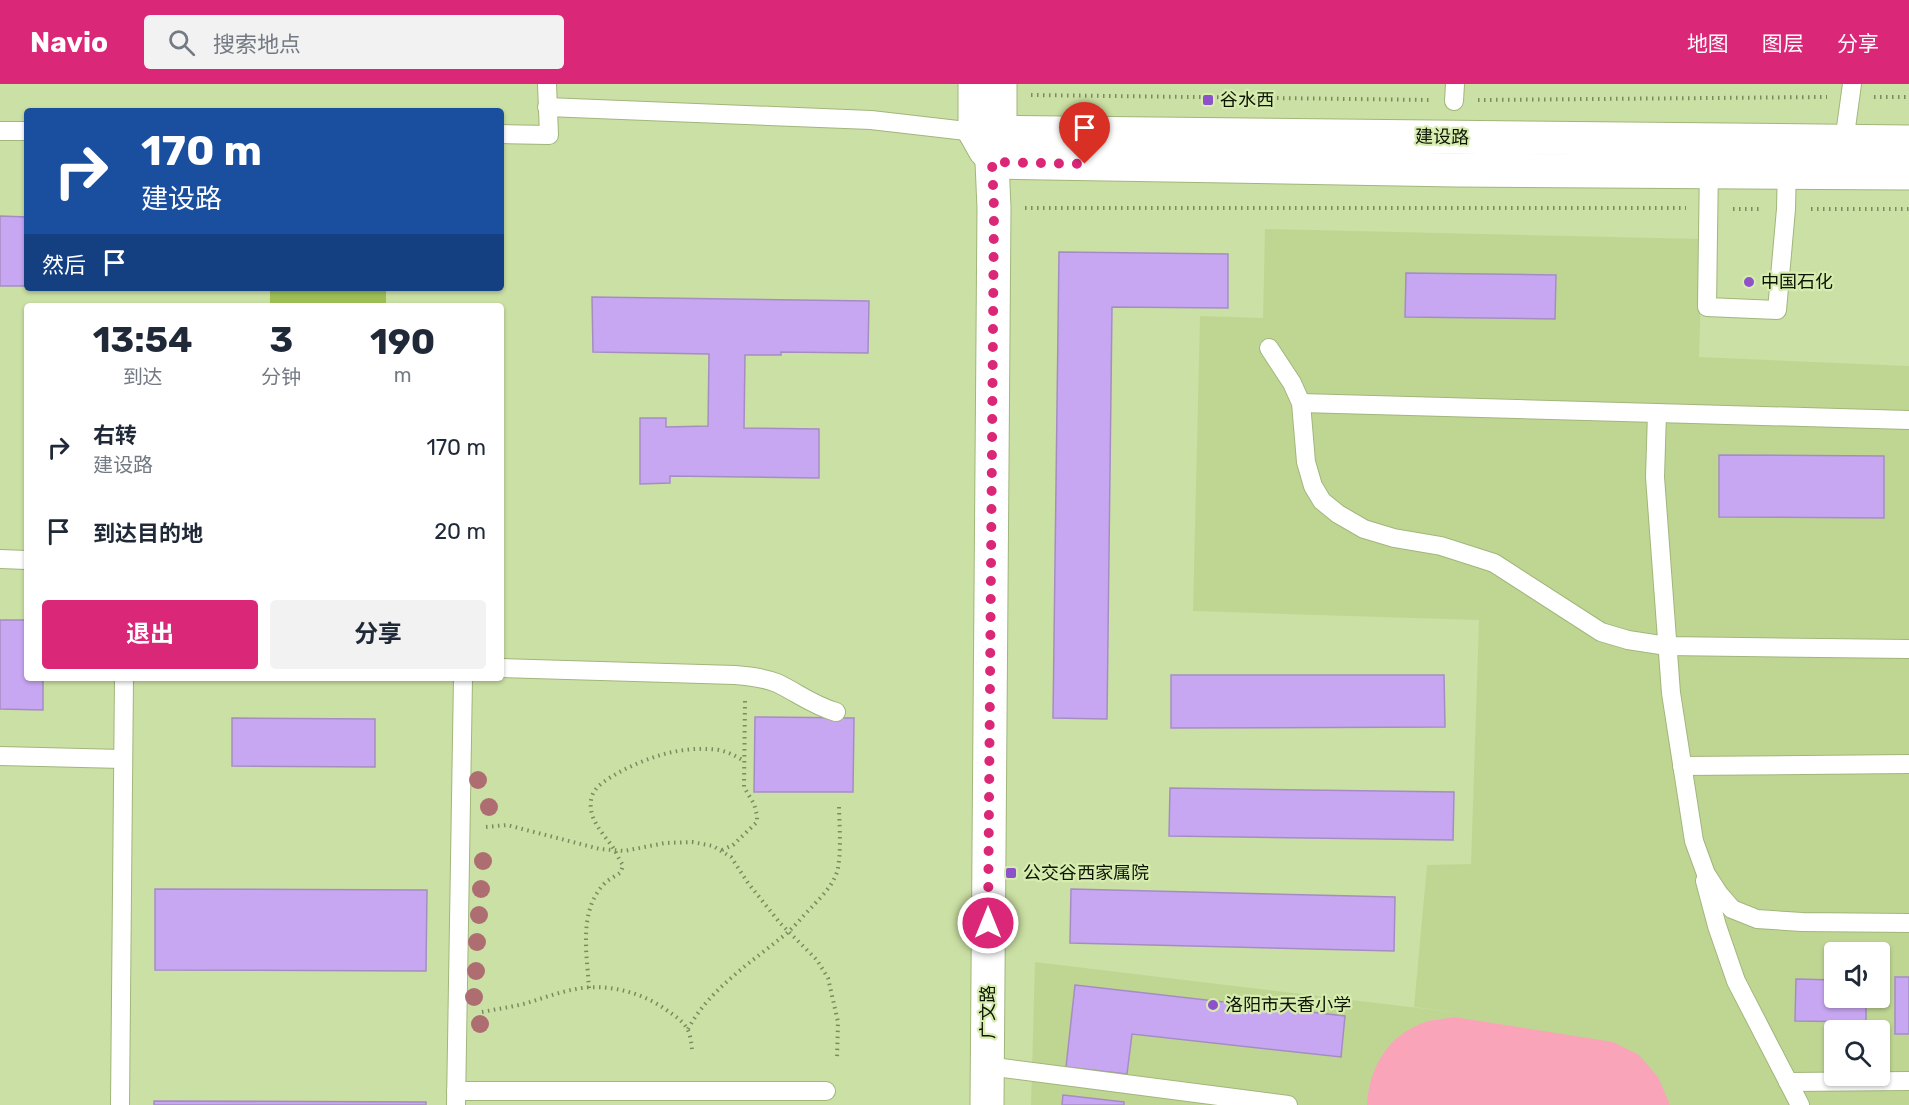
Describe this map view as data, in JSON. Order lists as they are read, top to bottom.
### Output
{
  "streets": {
    "street": ["建设路", "广文路"]
  },
  "crossings": [
    ["建设路", "广文路"]
  ],
  "places": {
    "transit": ["谷水西", "公交谷西家属院"],
    "other": ["中国石化", "洛阳市天香小学"]
  },
  "page": {
    "header": "Navio",
    "search": "搜索地点",
    "nav": ["地图", "图层", "分享"],
    "turn": ["170 m", "建设路"],
    "then": "然后",
    "eta": [
      "13:54",
      "到达",
      "3",
      "分钟",
      "190",
      "m"
    ],
    "list": [
      {
        "name": "右转",
        "note": "建设路",
        "value": "170 m"
      },
      {
        "name": "到达目的地",
        "value": "20 m"
      }
    ],
    "buttons": ["退出", "分享"]
  }
}
